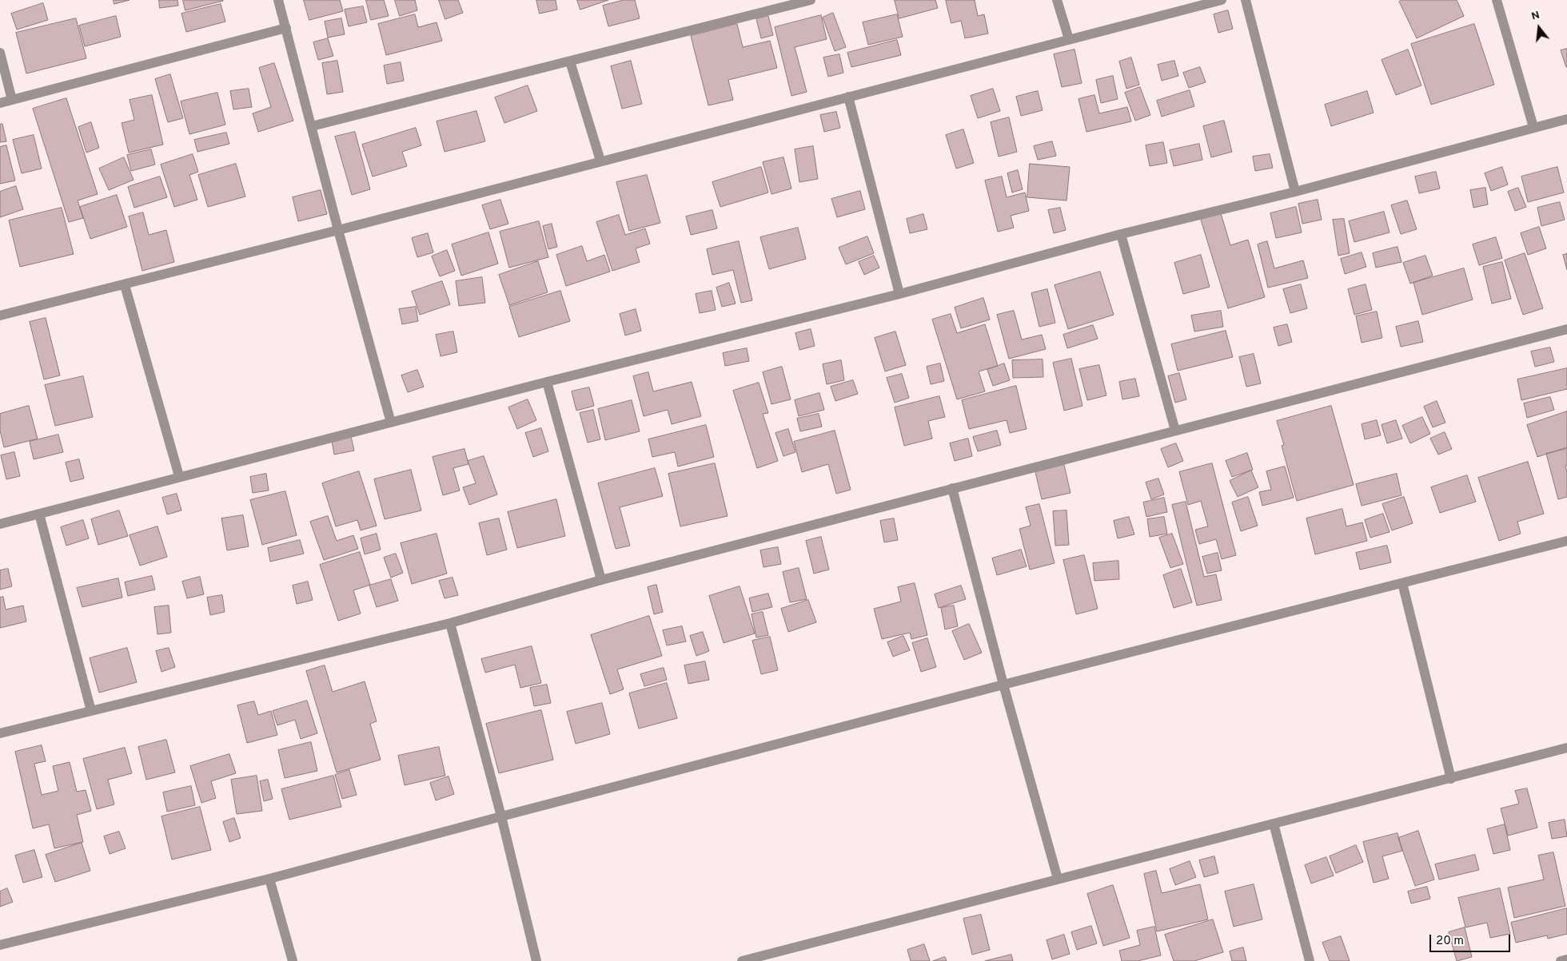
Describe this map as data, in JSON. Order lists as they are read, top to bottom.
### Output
{
  "scale_bar": "20 m",
  "north": "top"
}
